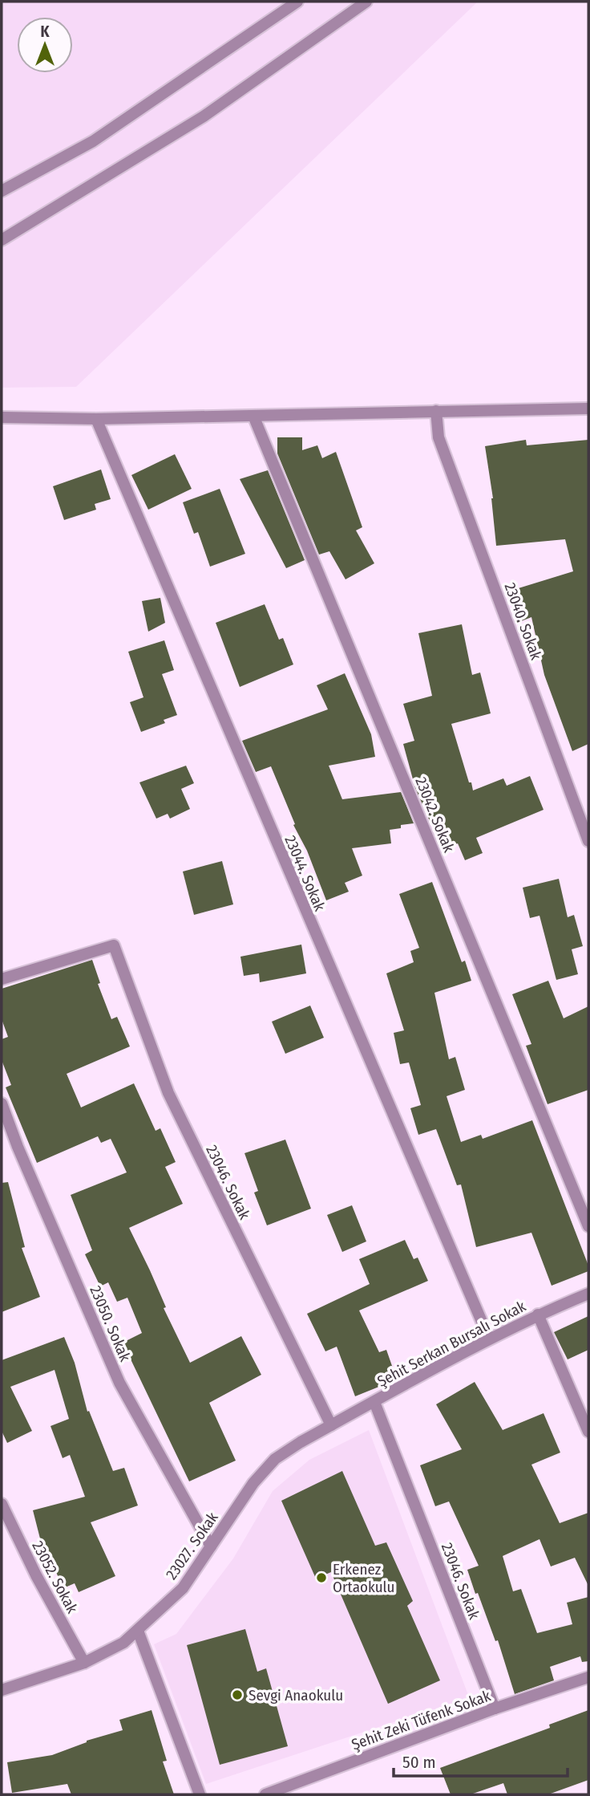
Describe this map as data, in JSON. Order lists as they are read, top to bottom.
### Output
{
  "streets": {
    "street": [
      "23040. Sokak",
      "23042. Sokak",
      "23044. Sokak",
      "23046. Sokak",
      "23050. Sokak",
      "Şehit Serkan Bursalı Sokak",
      "23027. Sokak",
      "23052. Sokak",
      "Şehit Zeki Tüfenk Sokak"
    ]
  },
  "crossings": [
    ["23044. Sokak", "Şehit Serkan Bursalı Sokak"],
    ["23046. Sokak", "Şehit Serkan Bursalı Sokak"],
    ["23046. Sokak", "23027. Sokak"],
    ["23046. Sokak", "Şehit Zeki Tüfenk Sokak"],
    ["23050. Sokak", "23027. Sokak"],
    ["Şehit Serkan Bursalı Sokak", "23027. Sokak"],
    ["23027. Sokak", "23052. Sokak"]
  ],
  "places": ["Erkenez Ortaokulu", "Sevgi Anaokulu"],
  "scale_bar": "50 m",
  "north": "top"
}
